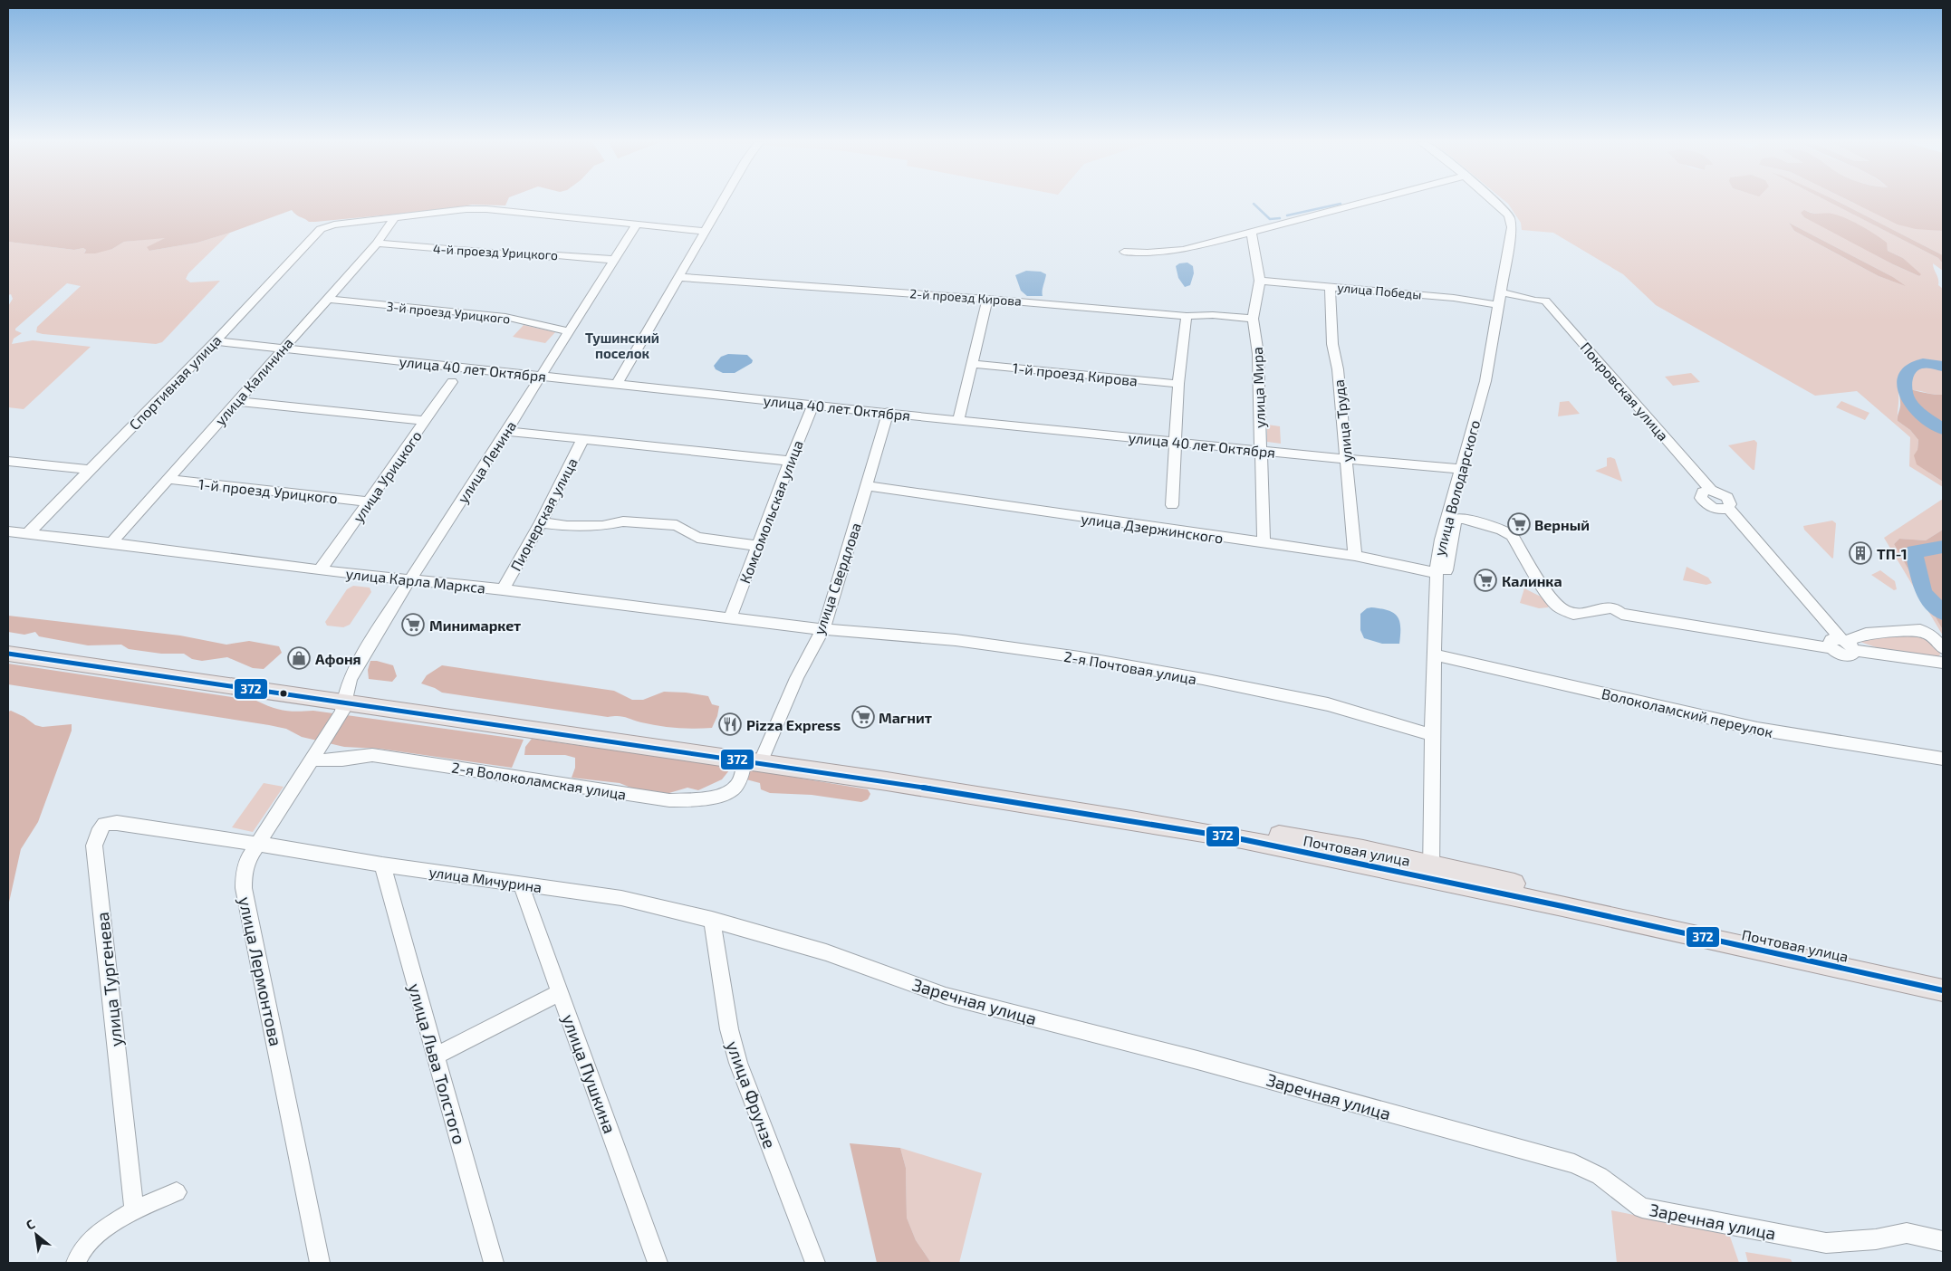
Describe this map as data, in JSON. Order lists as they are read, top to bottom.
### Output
{
  "streets": {
    "main road": ["Почтовая улица"],
    "street": [
      "4-й проезд Урицкого",
      "улица Победы",
      "2-й проезд Кирова",
      "3-й проезд Урицкого",
      "улица 40 лет Октября",
      "1-й проезд Кирова",
      "улица Калинина",
      "Спортивная улица",
      "улица Мира",
      "Покровская улица",
      "улица Труда",
      "улица Ленина",
      "улица Урицкого",
      "улица Володарского",
      "1-й проезд Урицкого",
      "Комсомольская улица",
      "Пионерская улица",
      "улица Дзержинского",
      "улица Свердлова",
      "улица Карла Маркса",
      "2-я Почтовая улица",
      "Волоколамский переулок",
      "2-я Волоколамская улица",
      "улица Мичурина",
      "улица Лермонтова",
      "улица Тургенева",
      "Заречная улица",
      "улица Льва Толстого",
      "улица Пушкина",
      "улица Фрунзе"
    ]
  },
  "crossings": [
    ["4-й проезд Урицкого", "улица Калинина"],
    ["4-й проезд Урицкого", "улица Ленина"],
    ["улица Победы", "улица Мира"],
    ["улица Победы", "Покровская улица"],
    ["улица Победы", "улица Труда"],
    ["улица Победы", "улица Володарского"],
    ["2-й проезд Кирова", "улица Мира"],
    ["3-й проезд Урицкого", "улица Калинина"],
    ["3-й проезд Урицкого", "улица Ленина"],
    ["улица 40 лет Октября", "улица Калинина"],
    ["улица 40 лет Октября", "Спортивная улица"],
    ["улица 40 лет Октября", "улица Мира"],
    ["улица 40 лет Октября", "улица Труда"],
    ["улица 40 лет Октября", "улица Ленина"],
    ["улица 40 лет Октября", "улица Володарского"],
    ["улица 40 лет Октября", "Комсомольская улица"],
    ["улица 40 лет Октября", "улица Свердлова"],
    ["улица Калинина", "Спортивная улица"],
    ["улица Калинина", "1-й проезд Урицкого"],
    ["улица Калинина", "улица Карла Маркса"],
    ["Спортивная улица", "улица Карла Маркса"],
    ["улица Мира", "улица Дзержинского"],
    ["Покровская улица", "улица Володарского"],
    ["улица Труда", "улица Дзержинского"],
    ["улица Ленина", "улица Карла Маркса"],
    ["улица Ленина", "Почтовая улица"],
    ["улица Ленина", "улица Лермонтова"],
    ["улица Урицкого", "1-й проезд Урицкого"],
    ["улица Урицкого", "улица Карла Маркса"],
    ["улица Володарского", "улица Дзержинского"],
    ["улица Володарского", "2-я Почтовая улица"],
    ["улица Володарского", "Волоколамский переулок"],
    ["улица Володарского", "Почтовая улица"],
    ["Комсомольская улица", "улица Карла Маркса"],
    ["Пионерская улица", "улица Карла Маркса"],
    ["улица Дзержинского", "улица Свердлова"],
    ["улица Свердлова", "улица Карла Маркса"],
    ["улица Свердлова", "2-я Почтовая улица"],
    ["улица Свердлова", "2-я Волоколамская улица"],
    ["улица Свердлова", "Почтовая улица"],
    ["улица Карла Маркса", "2-я Почтовая улица"],
    ["2-я Волоколамская улица", "Почтовая улица"],
    ["2-я Волоколамская улица", "улица Лермонтова"],
    ["Почтовая улица", "улица Лермонтова"],
    ["улица Мичурина", "улица Лермонтова"],
    ["улица Мичурина", "улица Тургенева"],
    ["улица Мичурина", "Заречная улица"],
    ["улица Мичурина", "улица Льва Толстого"],
    ["улица Мичурина", "улица Пушкина"],
    ["улица Мичурина", "улица Фрунзе"],
    ["улица Лермонтова", "улица Тургенева"],
    ["Заречная улица", "улица Фрунзе"]
  ],
  "districts": ["Тушинский поселок"],
  "places": {
    "supermarket": [
      "Верный",
      "Калинка",
      "Минимаркет",
      "Магнит"
    ],
    "building": ["ТП-1"],
    "shop": ["Афоня"],
    "restaurant": ["Pizza Express"]
  },
  "lines": ["transit line 372"],
  "north": "top left"
}
